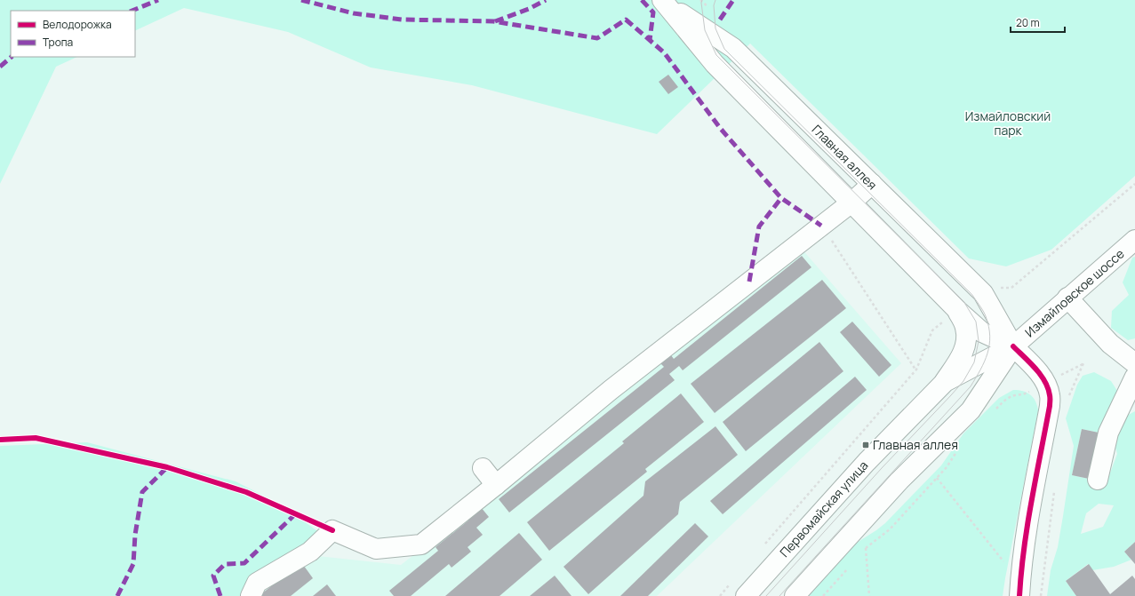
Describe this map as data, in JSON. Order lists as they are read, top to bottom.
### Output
{
  "streets": {
    "main road": ["Главная аллея", "Измайловское шоссе", "Первомайская улица"]
  },
  "crossings": [
    ["Главная аллея", "Измайловское шоссе"],
    ["Главная аллея", "Первомайская улица"],
    ["Измайловское шоссе", "Первомайская улица"]
  ],
  "parks": ["Измайловский парк"],
  "places": {
    "transit": ["Главная аллея"]
  },
  "legend": ["Велодорожка", "Тропа"],
  "scale_bar": "20 m"
}
